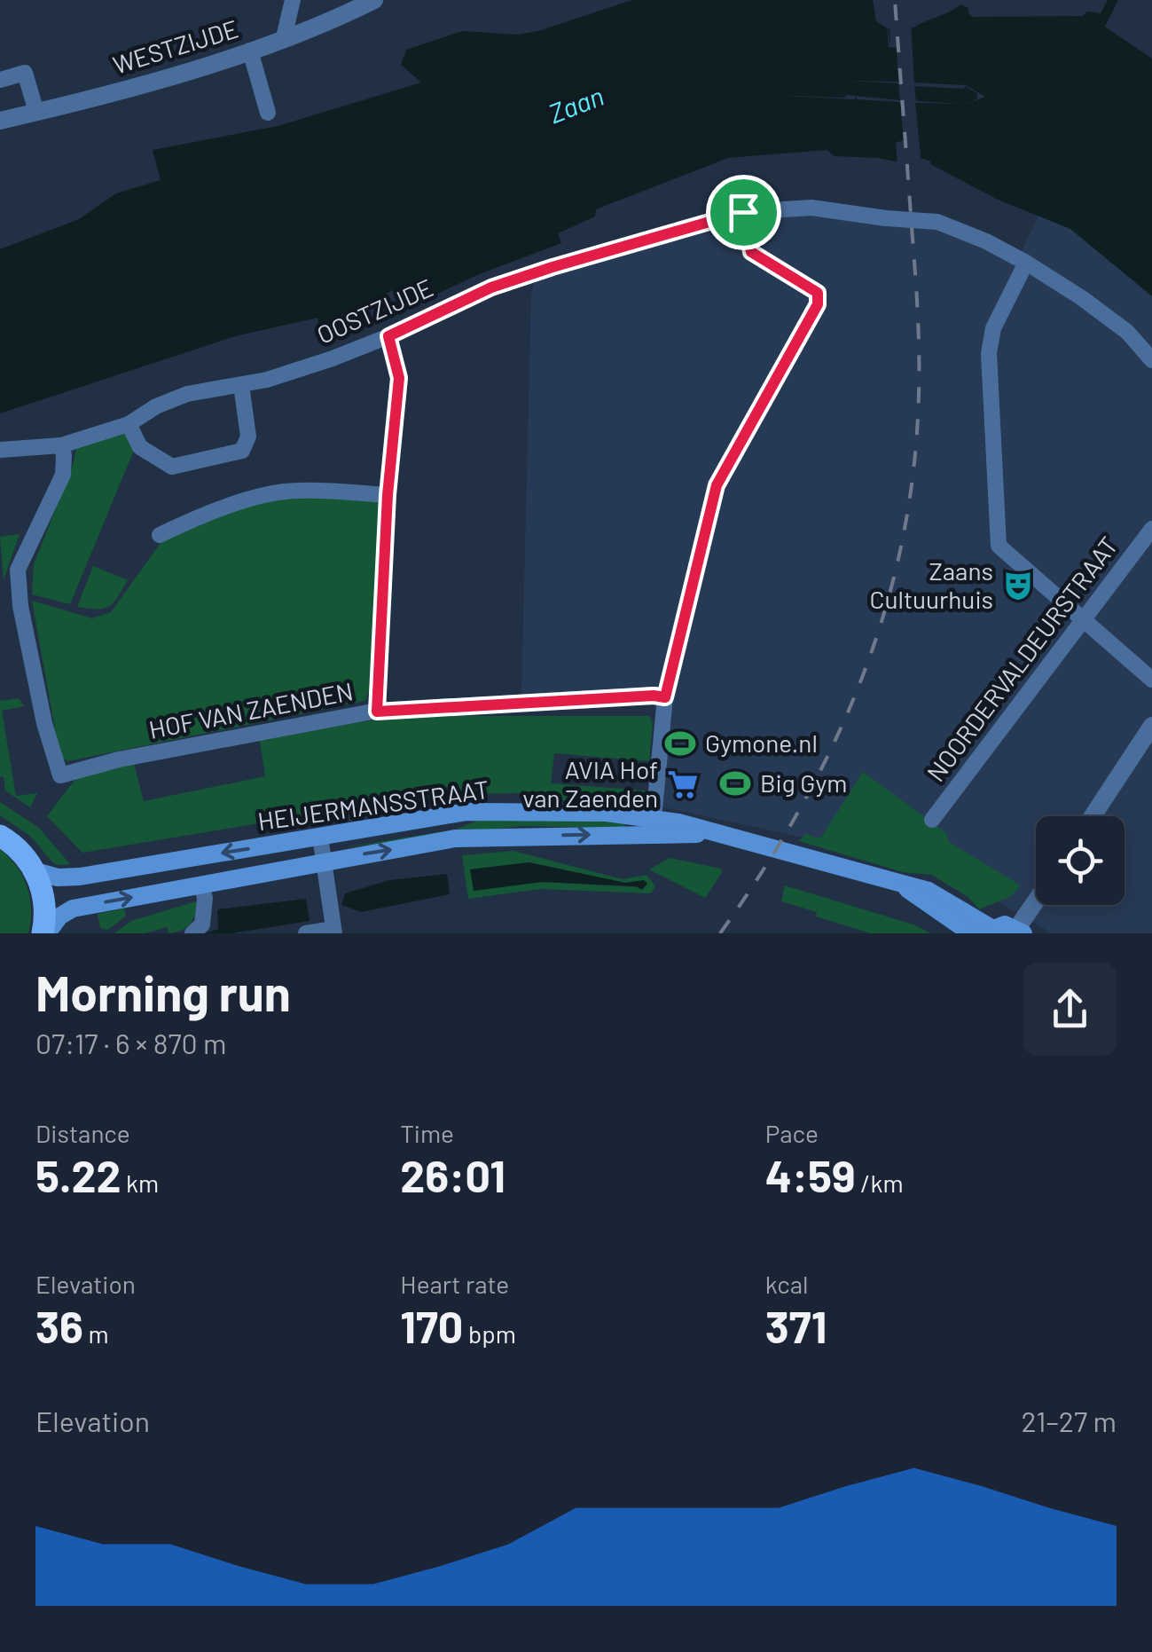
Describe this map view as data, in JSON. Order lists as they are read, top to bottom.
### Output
{
  "streets": {
    "main road": ["HEIJERMANSSTRAAT"],
    "street": [
      "WESTZIJDE",
      "OOSTZIJDE",
      "NOORDERVALDEURSTRAAT",
      "HOF VAN ZAENDEN"
    ]
  },
  "crossings": [
    ["OOSTZIJDE", "HOF VAN ZAENDEN"]
  ],
  "water": ["Zaan"],
  "places": {
    "theatre": ["Zaans Cultuurhuis"],
    "sports": ["Gymone.nl", "Big Gym"],
    "supermarket": ["AVIA Hof van Zaenden"]
  },
  "page": {
    "heading": ["Morning run", "07:17 · 6 × 870 m"],
    "stats": [
      ["Distance", "5.22 km"],
      ["Time", "26:01"],
      ["Pace", "4:59 /km"],
      ["Elevation", "36 m"],
      ["Heart rate", "170 bpm"],
      ["kcal", "371"]
    ],
    "chart": ["Elevation", "21–27 m"]
  }
}
